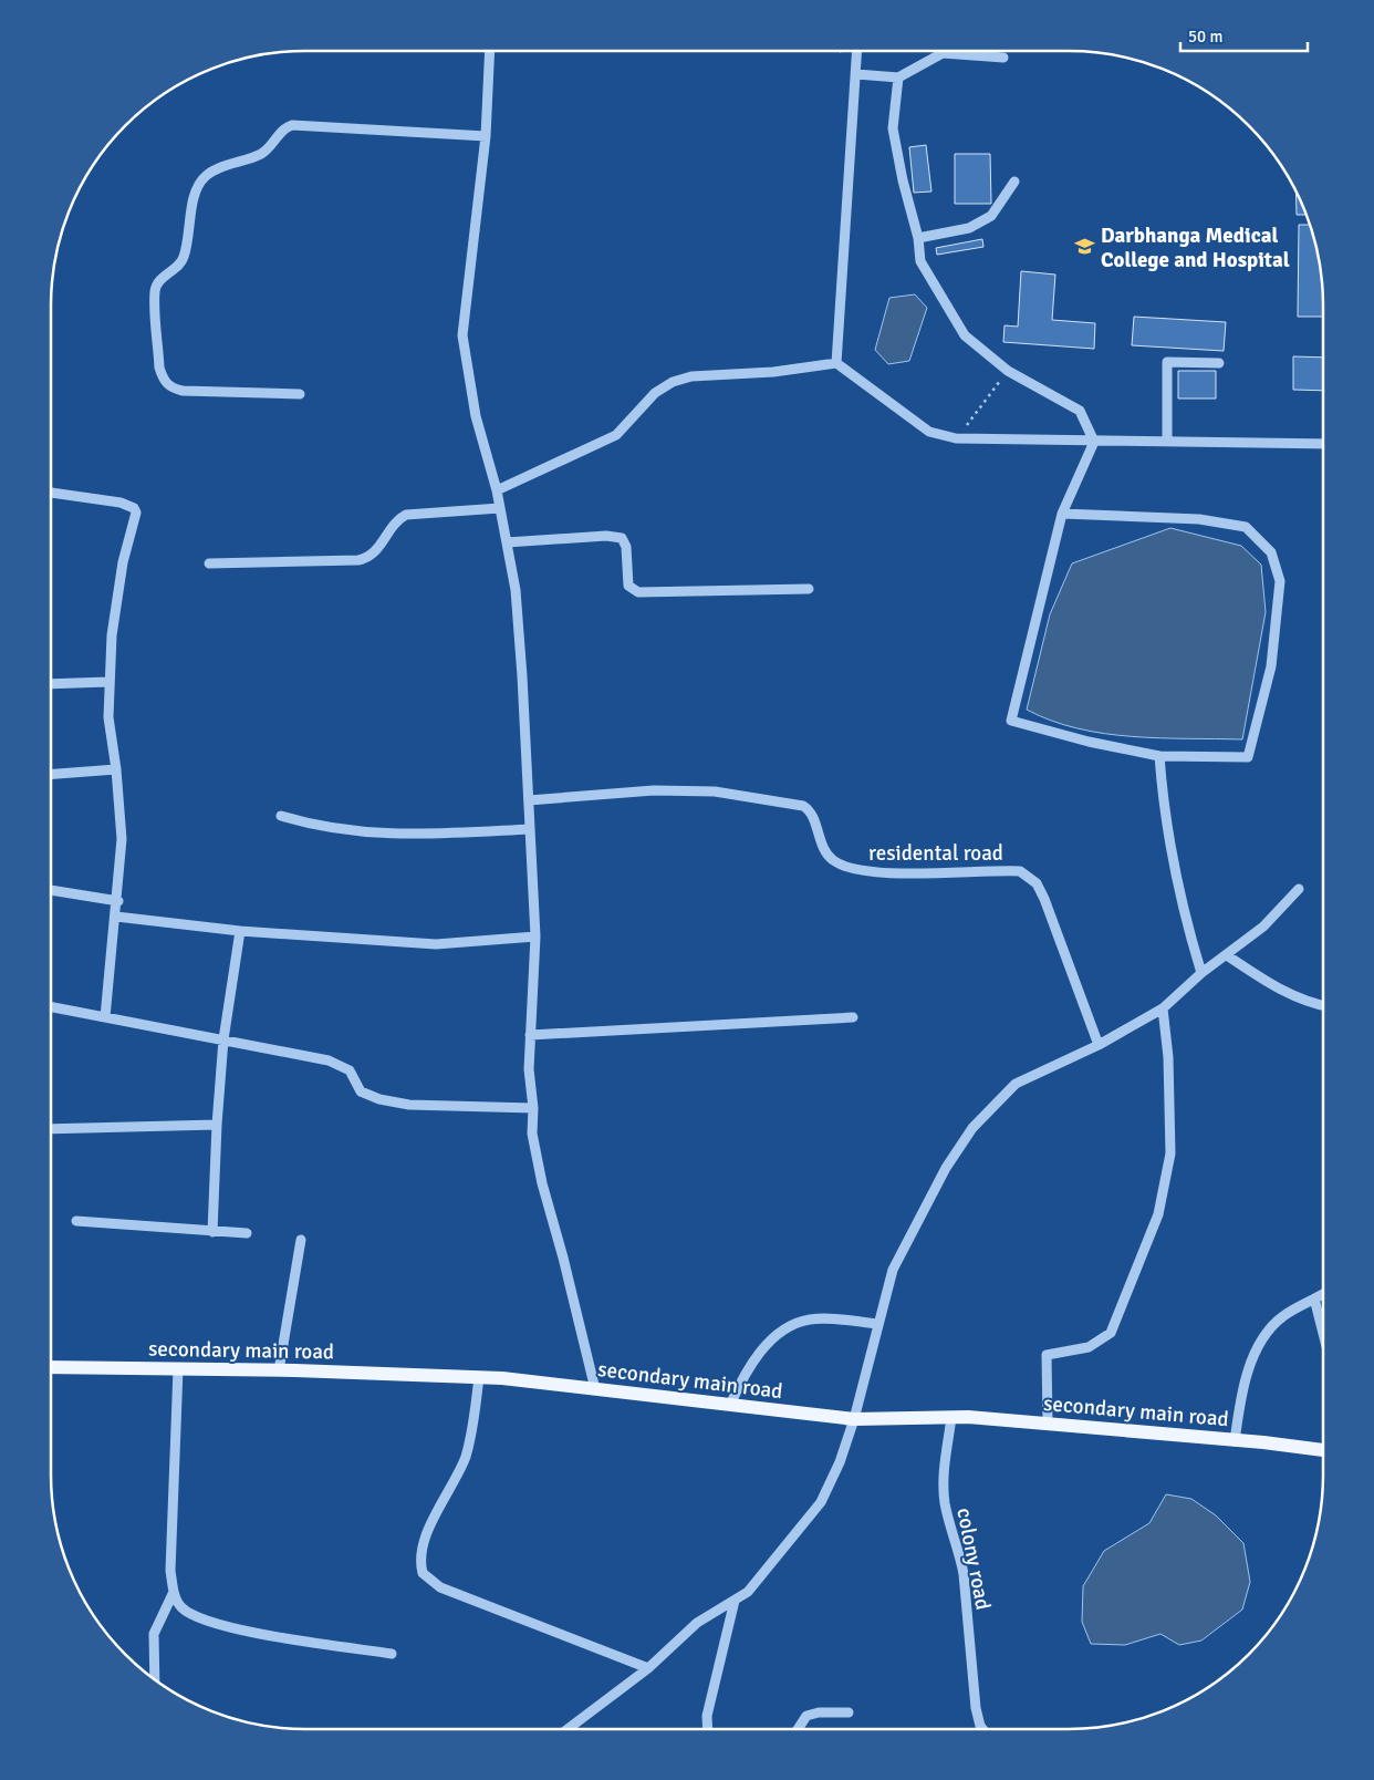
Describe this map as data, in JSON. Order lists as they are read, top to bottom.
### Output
{
  "streets": {
    "main road": ["secondary main road"],
    "street": ["residental road", "colony road"]
  },
  "crossings": [
    ["secondary main road", "colony road"]
  ],
  "places": {
    "school or university": ["Darbhanga Medical College and Hospital"]
  },
  "scale_bar": "50 m"
}
